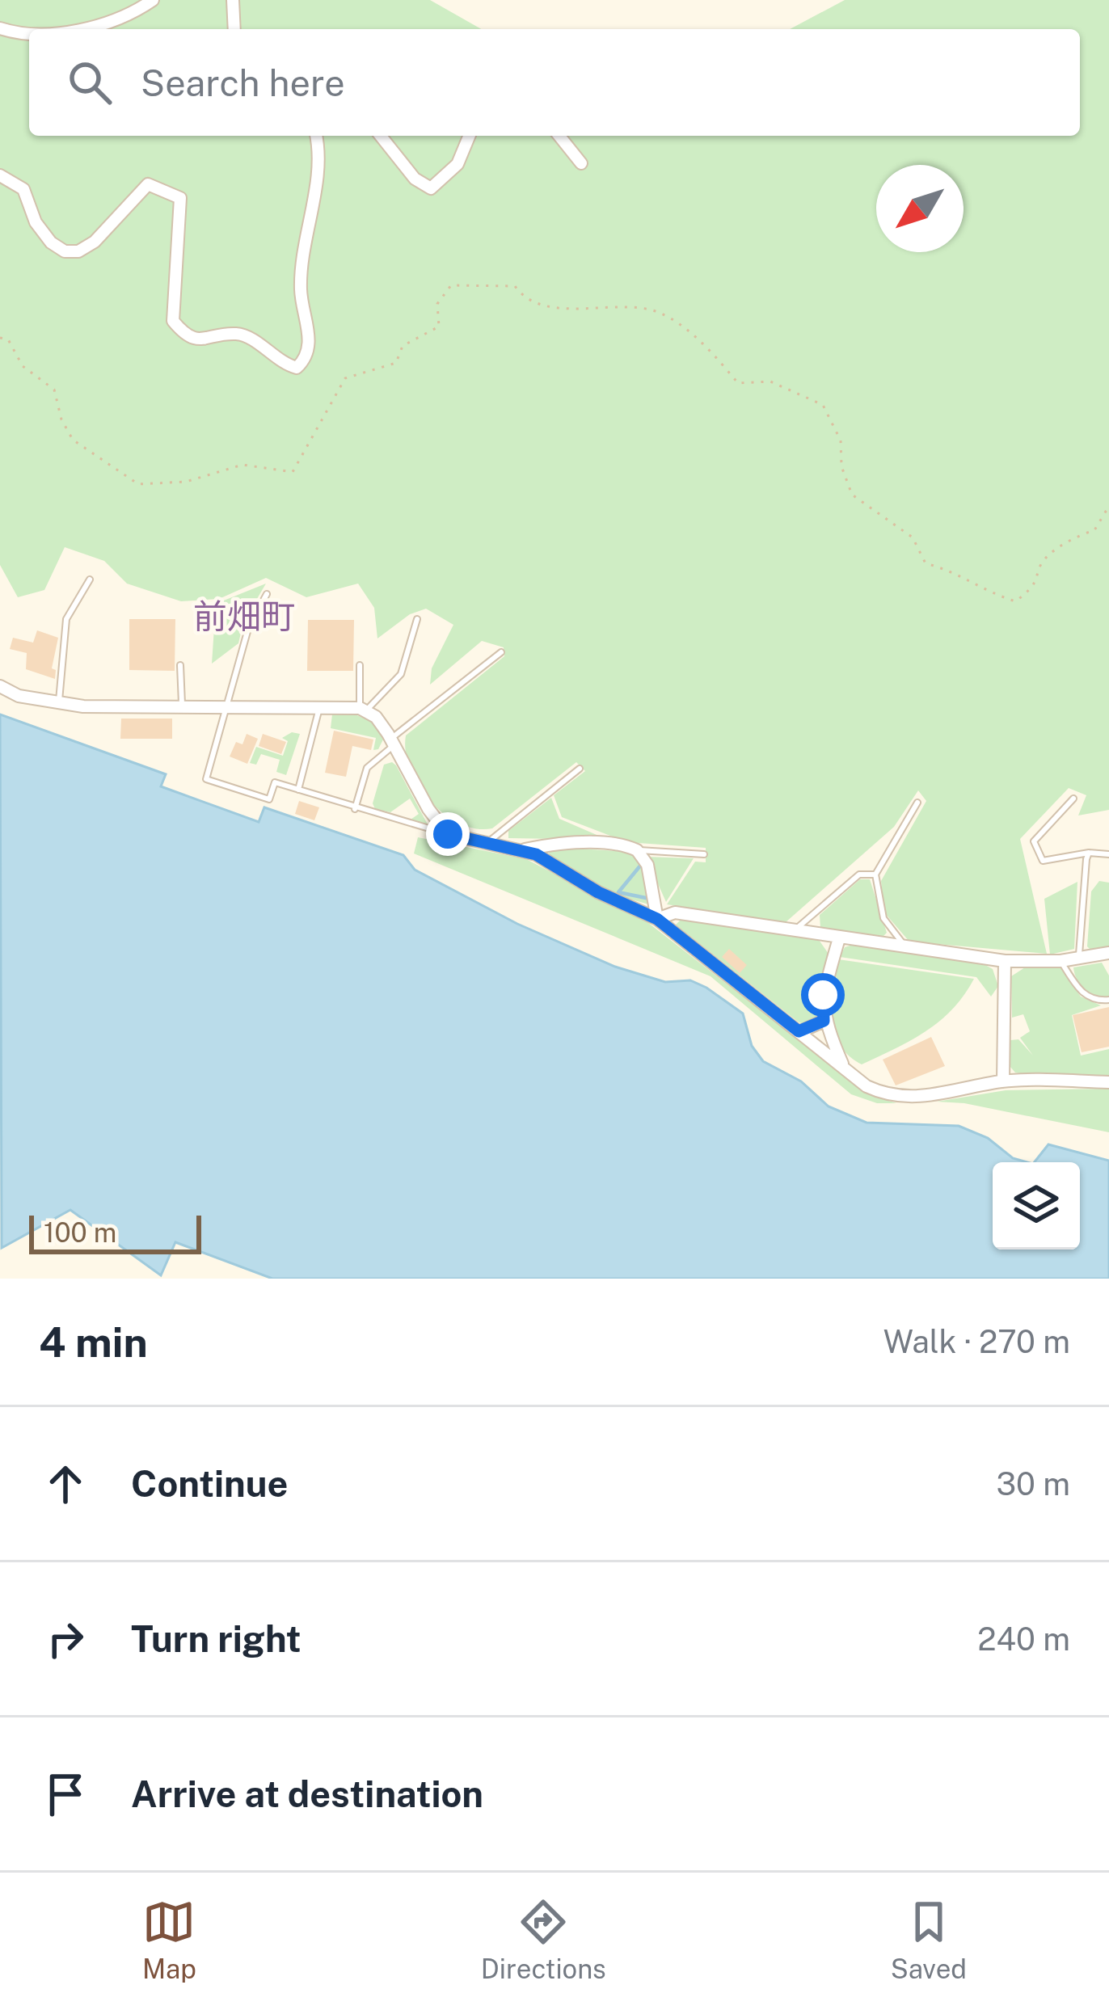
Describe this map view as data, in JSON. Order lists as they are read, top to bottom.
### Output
{
  "districts": ["前畑町"],
  "scale_bar": "100 m",
  "north": "bottom left",
  "page": {
    "search": "Search here",
    "scale": "100 m",
    "heading": ["4 min", "Walk · 270 m"],
    "list": [
      ["Continue", "30 m"],
      ["Turn right", "240 m"],
      "Arrive at destination"
    ],
    "nav": ["Map", "Directions", "Saved"]
  }
}
